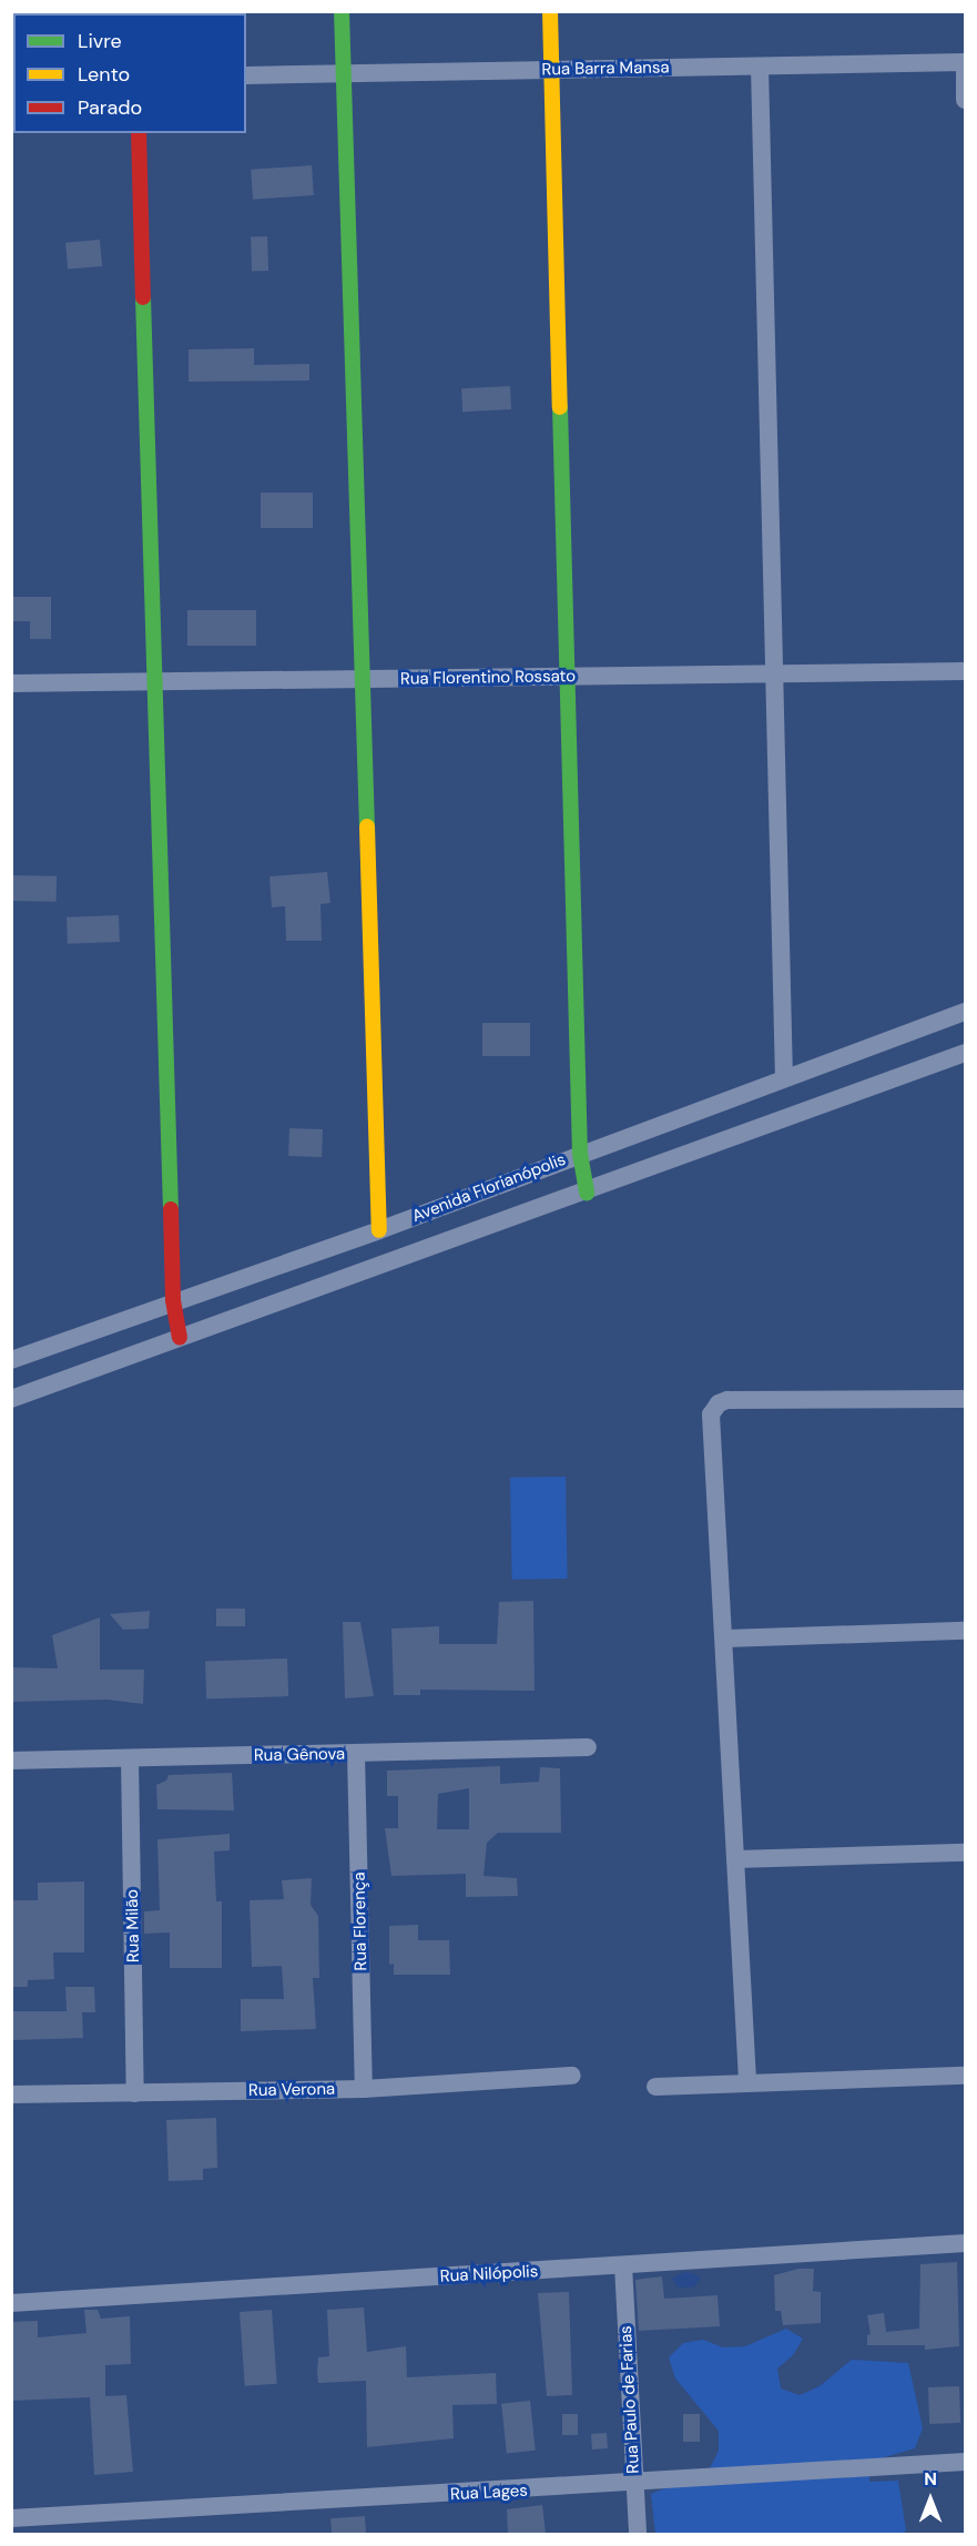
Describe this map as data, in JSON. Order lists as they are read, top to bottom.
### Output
{
  "streets": {
    "street": [
      "Rua Barra Mansa",
      "Rua Florentino Rossato",
      "Avenida Florianópolis",
      "Rua Gênova",
      "Rua Florença",
      "Rua Milão",
      "Rua Verona",
      "Rua Nilópolis",
      "Rua Paulo de Farias",
      "Rua Lages"
    ]
  },
  "crossings": [
    ["Rua Gênova", "Rua Florença"],
    ["Rua Gênova", "Rua Milão"],
    ["Rua Florença", "Rua Verona"],
    ["Rua Milão", "Rua Verona"],
    ["Rua Nilópolis", "Rua Paulo de Farias"],
    ["Rua Paulo de Farias", "Rua Lages"]
  ],
  "legend": ["Livre", "Lento", "Parado"],
  "north": "top"
}
